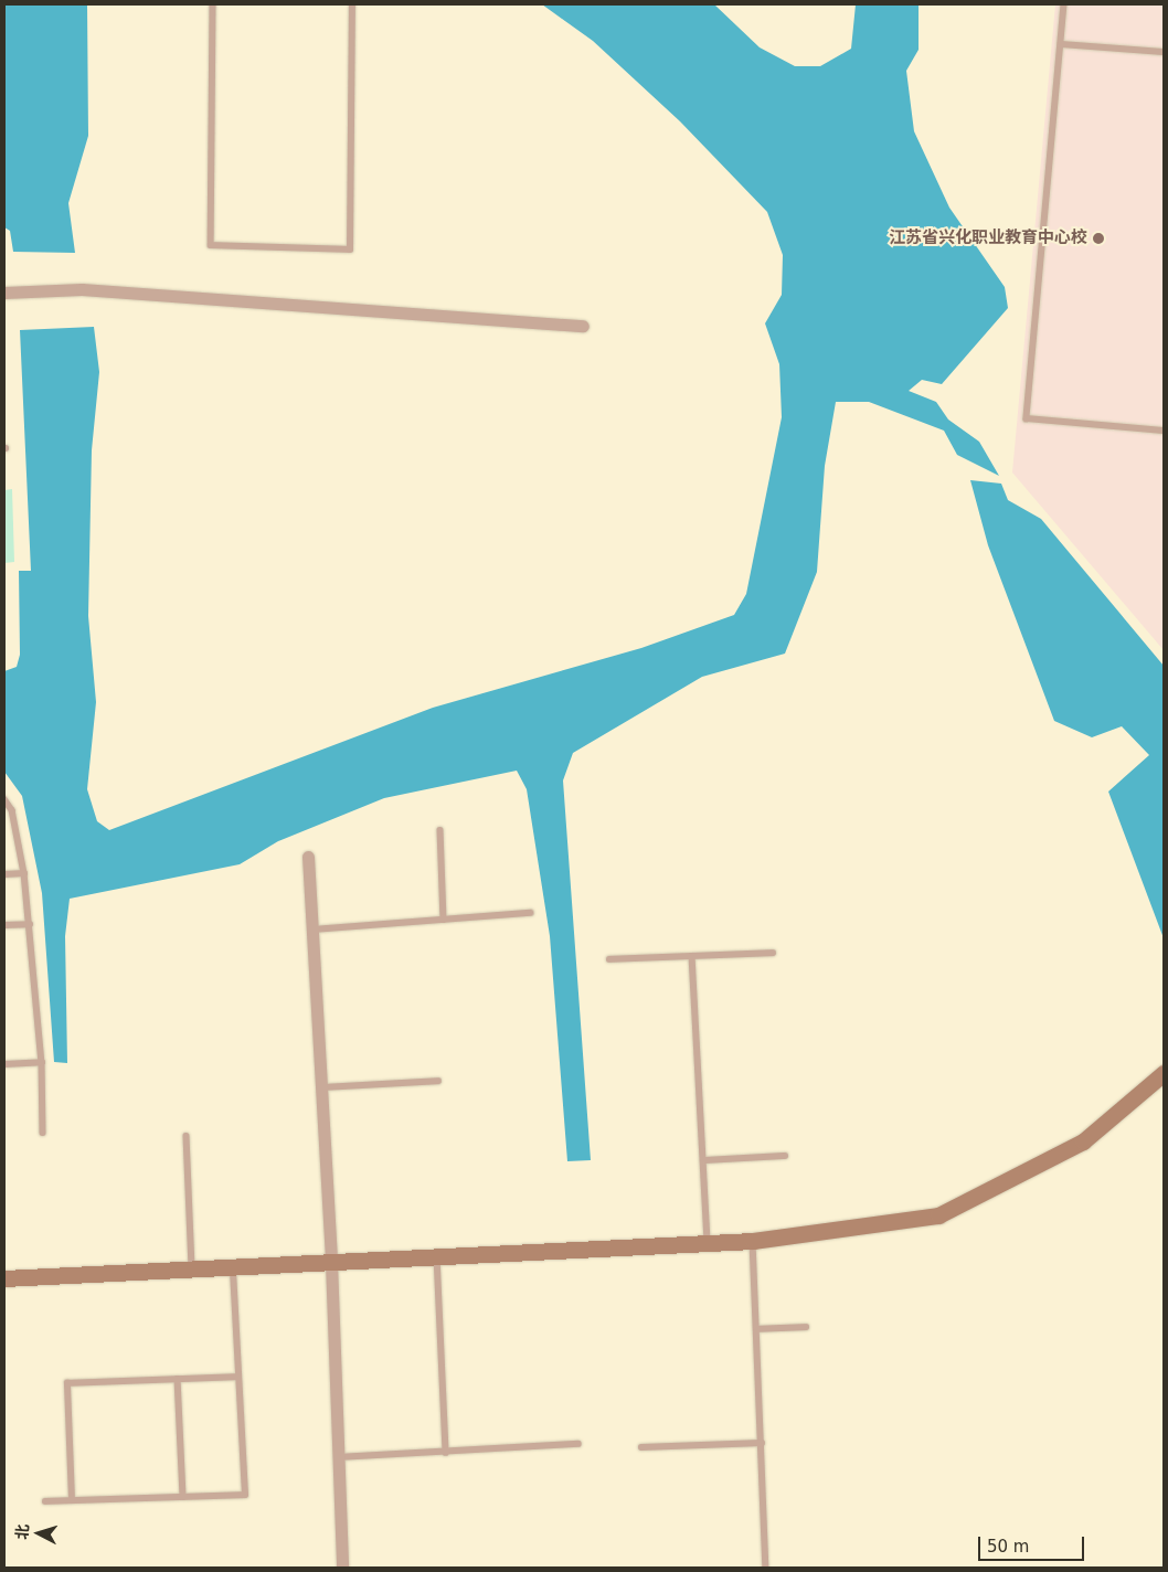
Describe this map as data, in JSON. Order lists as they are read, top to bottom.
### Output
{
  "places": ["江苏省兴化职业教育中心校"],
  "scale_bar": "50 m",
  "north": "left"
}
